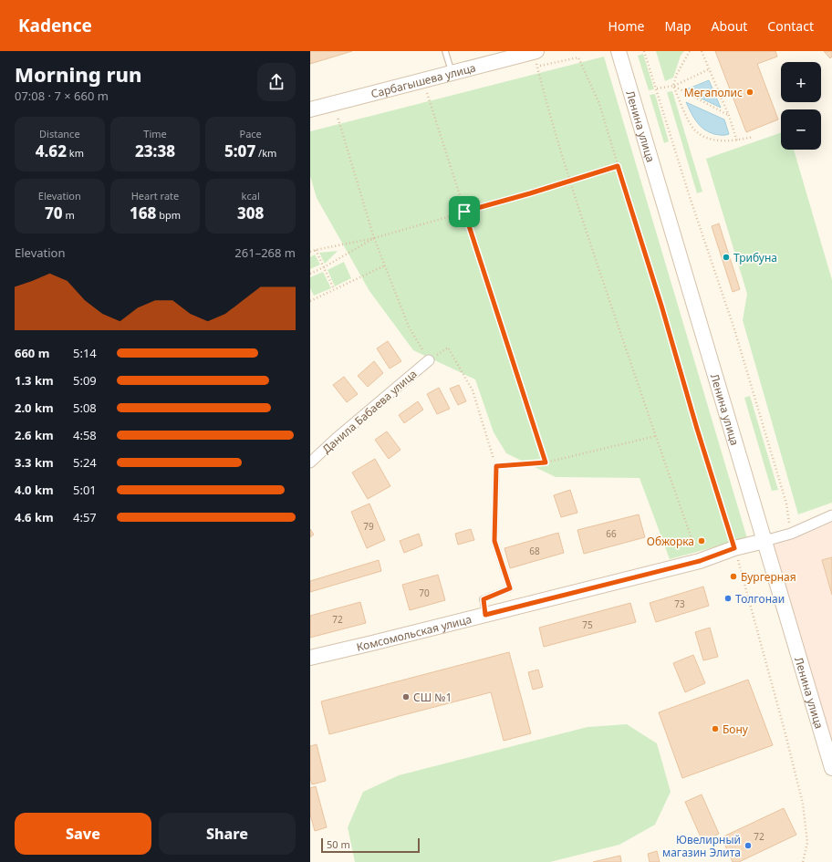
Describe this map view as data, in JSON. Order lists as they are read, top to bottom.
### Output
{
  "streets": {
    "main road": ["Сарбагышева улица", "Ленина улица", "Комсомольская улица"],
    "street": ["Данила Бабаева улица"]
  },
  "crossings": [
    ["Ленина улица", "Комсомольская улица"]
  ],
  "places": [
    "Мегаполис",
    "Трибуна",
    "Обжорка",
    "Бургерная",
    "Толгонаи",
    "СШ №1",
    "Бону",
    "Ювелирный магазин Элита"
  ],
  "house_numbers": [
    "79",
    "66",
    "68",
    "70",
    "73",
    "72",
    "75",
    "72"
  ],
  "scale_bar": "50 m",
  "page": {
    "header": "Kadence",
    "nav": [
      "Home",
      "Map",
      "About",
      "Contact"
    ],
    "heading": ["Morning run", "07:08 · 7 × 660 m"],
    "map_buttons": ["+", "−"],
    "stats": [
      ["Distance", "4.62 km"],
      ["Time", "23:38"],
      ["Pace", "5:07 /km"],
      ["Elevation", "70 m"],
      ["Heart rate", "168 bpm"],
      ["kcal", "308"]
    ],
    "chart": ["Elevation", "261–268 m"],
    "list": [
      {
        "name": "660 m",
        "note": "5:14"
      },
      {
        "name": "1.3 km",
        "note": "5:09"
      },
      {
        "name": "2.0 km",
        "note": "5:08"
      },
      {
        "name": "2.6 km",
        "note": "4:58"
      },
      {
        "name": "3.3 km",
        "note": "5:24"
      },
      {
        "name": "4.0 km",
        "note": "5:01"
      },
      {
        "name": "4.6 km",
        "note": "4:57"
      }
    ],
    "buttons": ["Save", "Share"],
    "scale": "50 m"
  }
}
